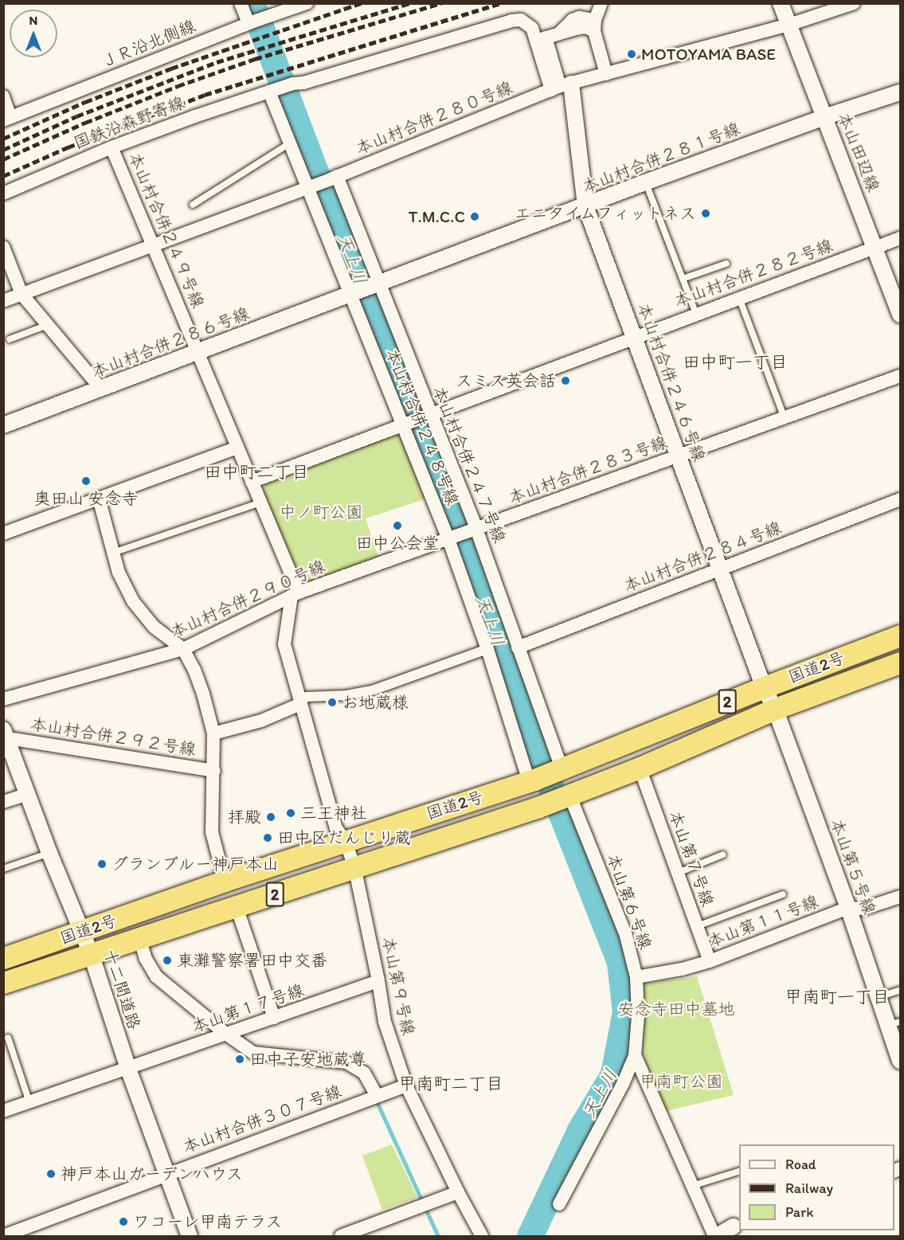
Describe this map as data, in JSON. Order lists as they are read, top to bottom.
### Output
{
  "streets": {
    "highway": ["国道2号", "2"],
    "street": [
      "ＪＲ沿北側線",
      "本山村合併２８０号線",
      "国鉄沿森野寄線",
      "本山田辺線",
      "本山村合併２８１号線",
      "本山村合併２４９号線",
      "本山村合併２８２号線",
      "本山村合併２８６号線",
      "本山村合併２４６号線",
      "本山村合併２４８号線",
      "本山村合併２４７号線",
      "本山村合併２８３号線",
      "本山村合併２８４号線",
      "本山村合併２９０号線",
      "本山村合併２９２号線",
      "本山第７号線",
      "本山第５号線",
      "本山第６号線",
      "本山第１１号線",
      "本山第９号線",
      "十二間道路",
      "本山第１７号線",
      "本山村合併３０７号線"
    ]
  },
  "crossings": [
    ["本山村合併２８０号線", "本山田辺線"],
    ["本山村合併２８０号線", "本山村合併２４９号線"],
    ["本山村合併２８０号線", "本山村合併２４６号線"],
    ["本山村合併２８０号線", "本山村合併２４８号線"],
    ["本山村合併２８０号線", "本山村合併２４７号線"],
    ["国鉄沿森野寄線", "本山村合併２４９号線"],
    ["国鉄沿森野寄線", "本山村合併２４８号線"],
    ["本山田辺線", "本山村合併２８１号線"],
    ["本山田辺線", "本山村合併２８２号線"],
    ["本山村合併２８１号線", "本山村合併２８６号線"],
    ["本山村合併２８１号線", "本山村合併２４６号線"],
    ["本山村合併２８１号線", "本山村合併２４８号線"],
    ["本山村合併２８１号線", "本山村合併２４７号線"],
    ["本山村合併２４９号線", "本山村合併２８２号線"],
    ["本山村合併２４９号線", "本山村合併２８６号線"],
    ["本山村合併２４９号線", "本山村合併２９０号線"],
    ["本山村合併２４９号線", "本山第９号線"],
    ["本山村合併２８２号線", "本山村合併２４６号線"],
    ["本山村合併２８２号線", "本山村合併２４８号線"],
    ["本山村合併２８２号線", "本山村合併２４７号線"],
    ["本山村合併２８６号線", "本山村合併２４８号線"],
    ["本山村合併２４６号線", "本山村合併２８３号線"],
    ["本山村合併２４６号線", "本山村合併２８４号線"],
    ["本山村合併２４６号線", "国道2号"],
    ["本山村合併２４６号線", "本山第５号線"],
    ["本山村合併２４８号線", "本山村合併２４７号線"],
    ["本山村合併２４８号線", "本山村合併２８３号線"],
    ["本山村合併２４８号線", "本山村合併２９０号線"],
    ["本山村合併２４８号線", "国道2号"],
    ["本山村合併２４７号線", "本山村合併２８３号線"],
    ["本山村合併２４７号線", "本山村合併２８４号線"],
    ["本山村合併２４７号線", "国道2号"],
    ["本山村合併２８３号線", "本山村合併２９０号線"],
    ["本山村合併２９０号線", "本山第９号線"],
    ["国道2号", "本山第７号線"],
    ["国道2号", "本山第５号線"],
    ["国道2号", "本山第６号線"],
    ["国道2号", "本山第９号線"],
    ["国道2号", "十二間道路"],
    ["本山村合併２９２号線", "十二間道路"],
    ["本山第７号線", "本山第１１号線"],
    ["本山第５号線", "本山第１１号線"],
    ["本山第６号線", "本山第１１号線"],
    ["本山第９号線", "本山第１７号線"],
    ["本山第９号線", "本山村合併３０７号線"],
    ["十二間道路", "本山第１７号線"],
    ["十二間道路", "本山村合併３０７号線"]
  ],
  "districts": [
    "田中町一丁目",
    "田中町二丁目",
    "甲南町一丁目",
    "甲南町二丁目"
  ],
  "water": ["天上川"],
  "parks": ["中ノ町公園", "安念寺田中墓地", "甲南町公園"],
  "places": [
    "MOTOYAMA BASE",
    "エニタイムフィットネス",
    "T.M.C.C",
    "スミス英会話",
    "奥田山 安念寺",
    "田中公会堂",
    "お地蔵様",
    "三王神社",
    "拝殿",
    "田中区だんじり蔵",
    "グランブルー神戸本山",
    "東灘警察署田中交番",
    "田中子安地蔵尊",
    "神戸本山ガーデンハウス",
    "ワコーレ甲南テラス"
  ],
  "legend": ["Road", "Railway", "Park"],
  "north": "top"
}
